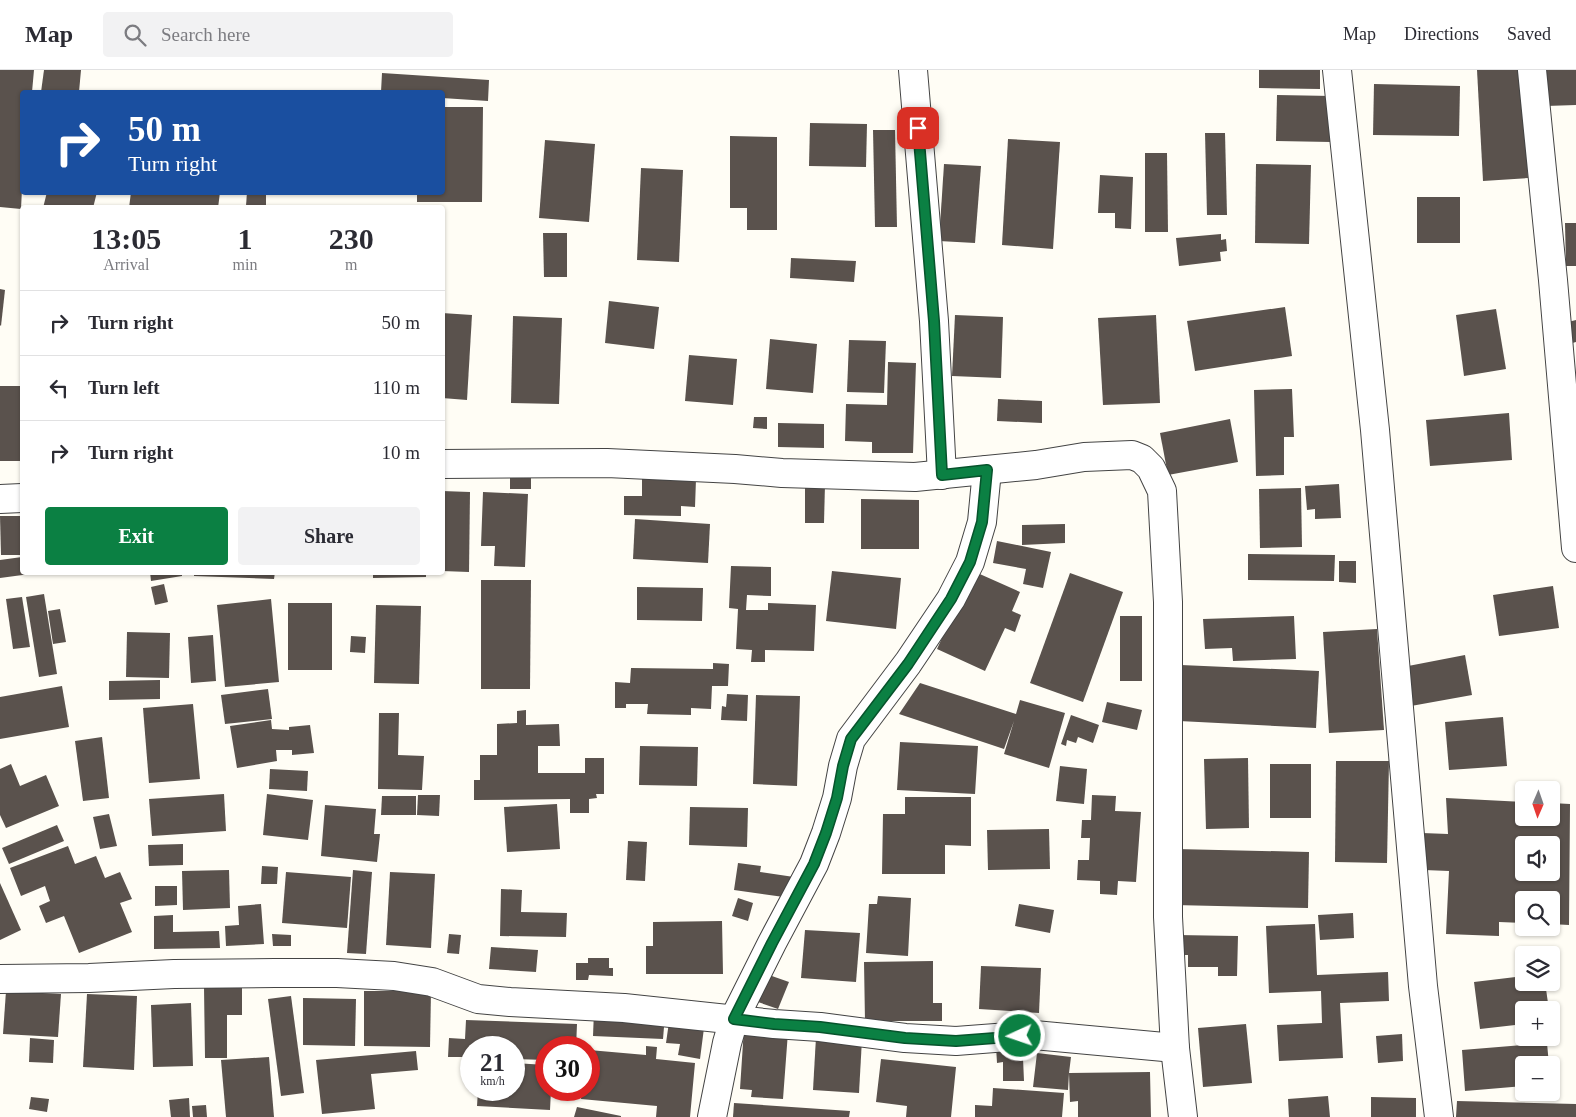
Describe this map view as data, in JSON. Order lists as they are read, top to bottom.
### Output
{
  "north": "bottom",
  "page": {
    "header": "Map",
    "search": "Search here",
    "nav": ["Map", "Directions", "Saved"],
    "turn": ["50 m", "Turn right"],
    "eta": [
      "13:05",
      "Arrival",
      "1",
      "min",
      "230",
      "m"
    ],
    "list": [
      {
        "name": "Turn right",
        "value": "50 m"
      },
      {
        "name": "Turn left",
        "value": "110 m"
      },
      {
        "name": "Turn right",
        "value": "10 m"
      }
    ],
    "buttons": ["Exit", "Share"],
    "map_buttons": ["+", "−"],
    "speed": "21 km/h",
    "limit": "30"
  }
}
